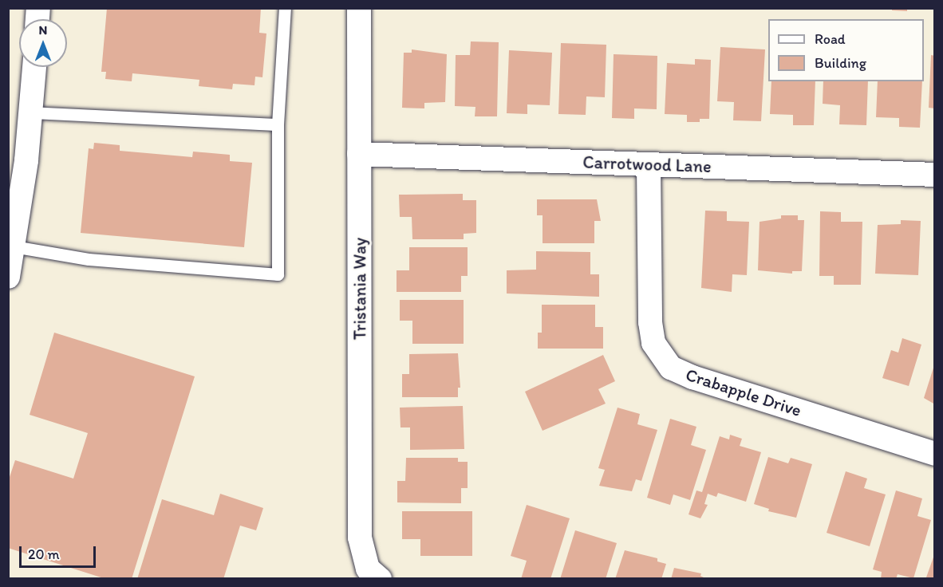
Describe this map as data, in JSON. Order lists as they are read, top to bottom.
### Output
{
  "streets": {
    "street": ["Carrotwood Lane", "Tristania Way", "Crabapple Drive"]
  },
  "crossings": [
    ["Carrotwood Lane", "Tristania Way"],
    ["Carrotwood Lane", "Crabapple Drive"]
  ],
  "legend": ["Road", "Building"],
  "scale_bar": "20 m",
  "north": "top"
}
